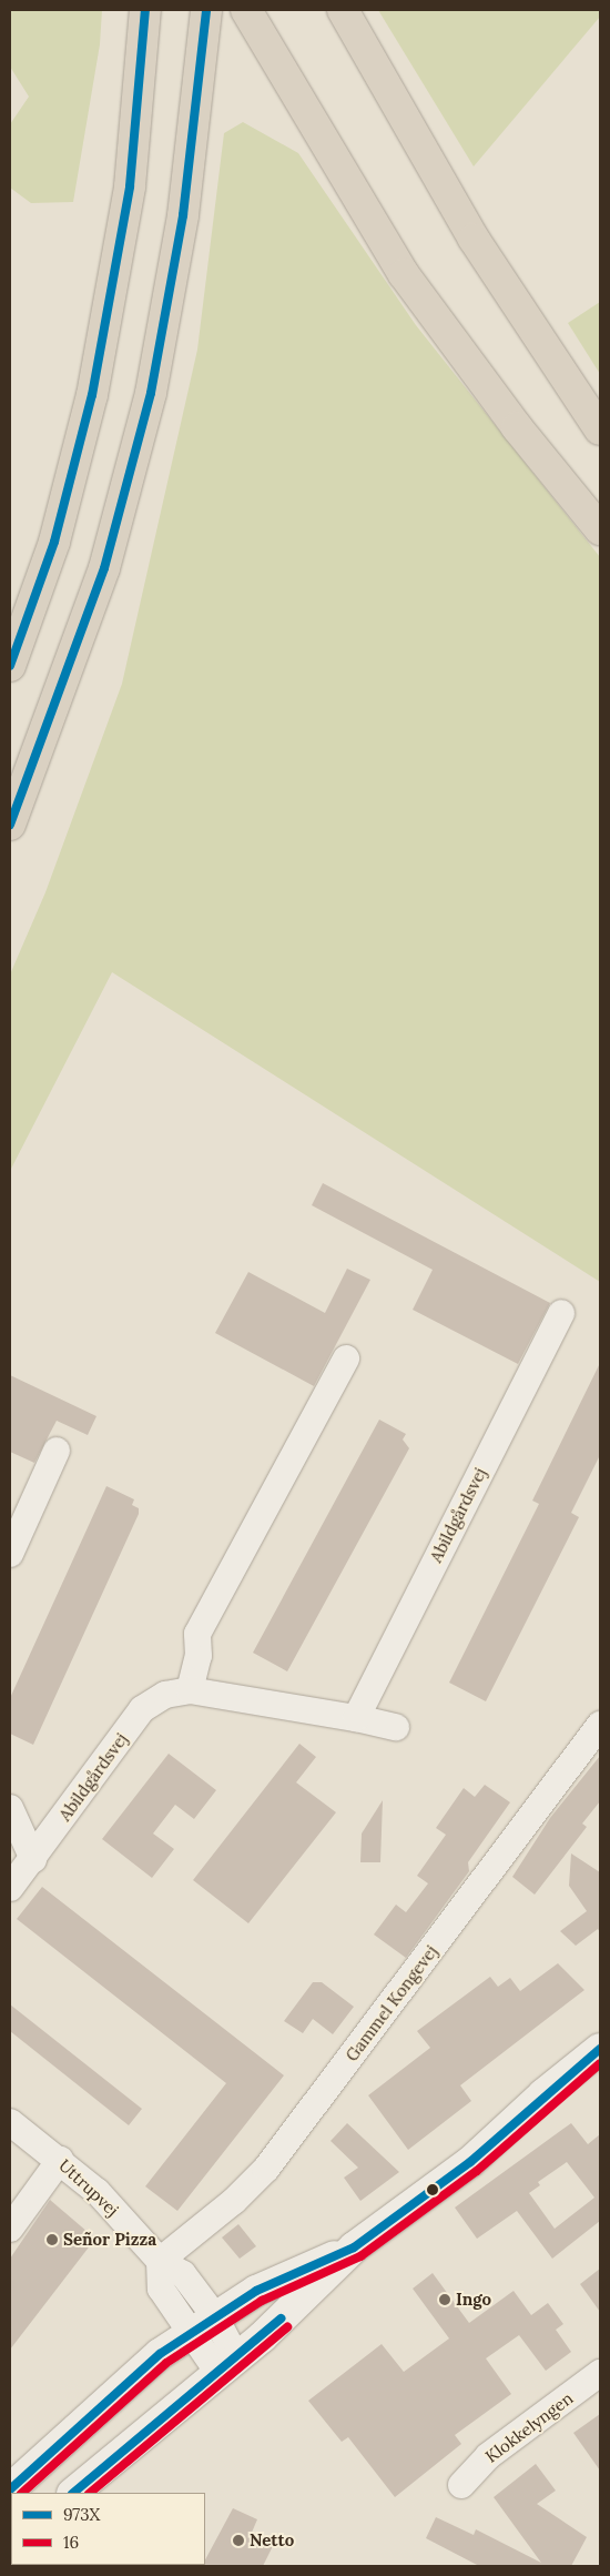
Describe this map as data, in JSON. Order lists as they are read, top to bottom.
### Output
{
  "streets": {
    "street": [
      "Abildgårdsvej",
      "Gammel Kongevej",
      "Uttrupvej",
      "Klokkelyngen"
    ]
  },
  "crossings": [
    ["Gammel Kongevej", "Uttrupvej"]
  ],
  "places": ["Señor Pizza", "Ingo", "Netto"],
  "lines": ["transit line 973X", "transit line 16"],
  "legend": ["973X", "16"]
}
